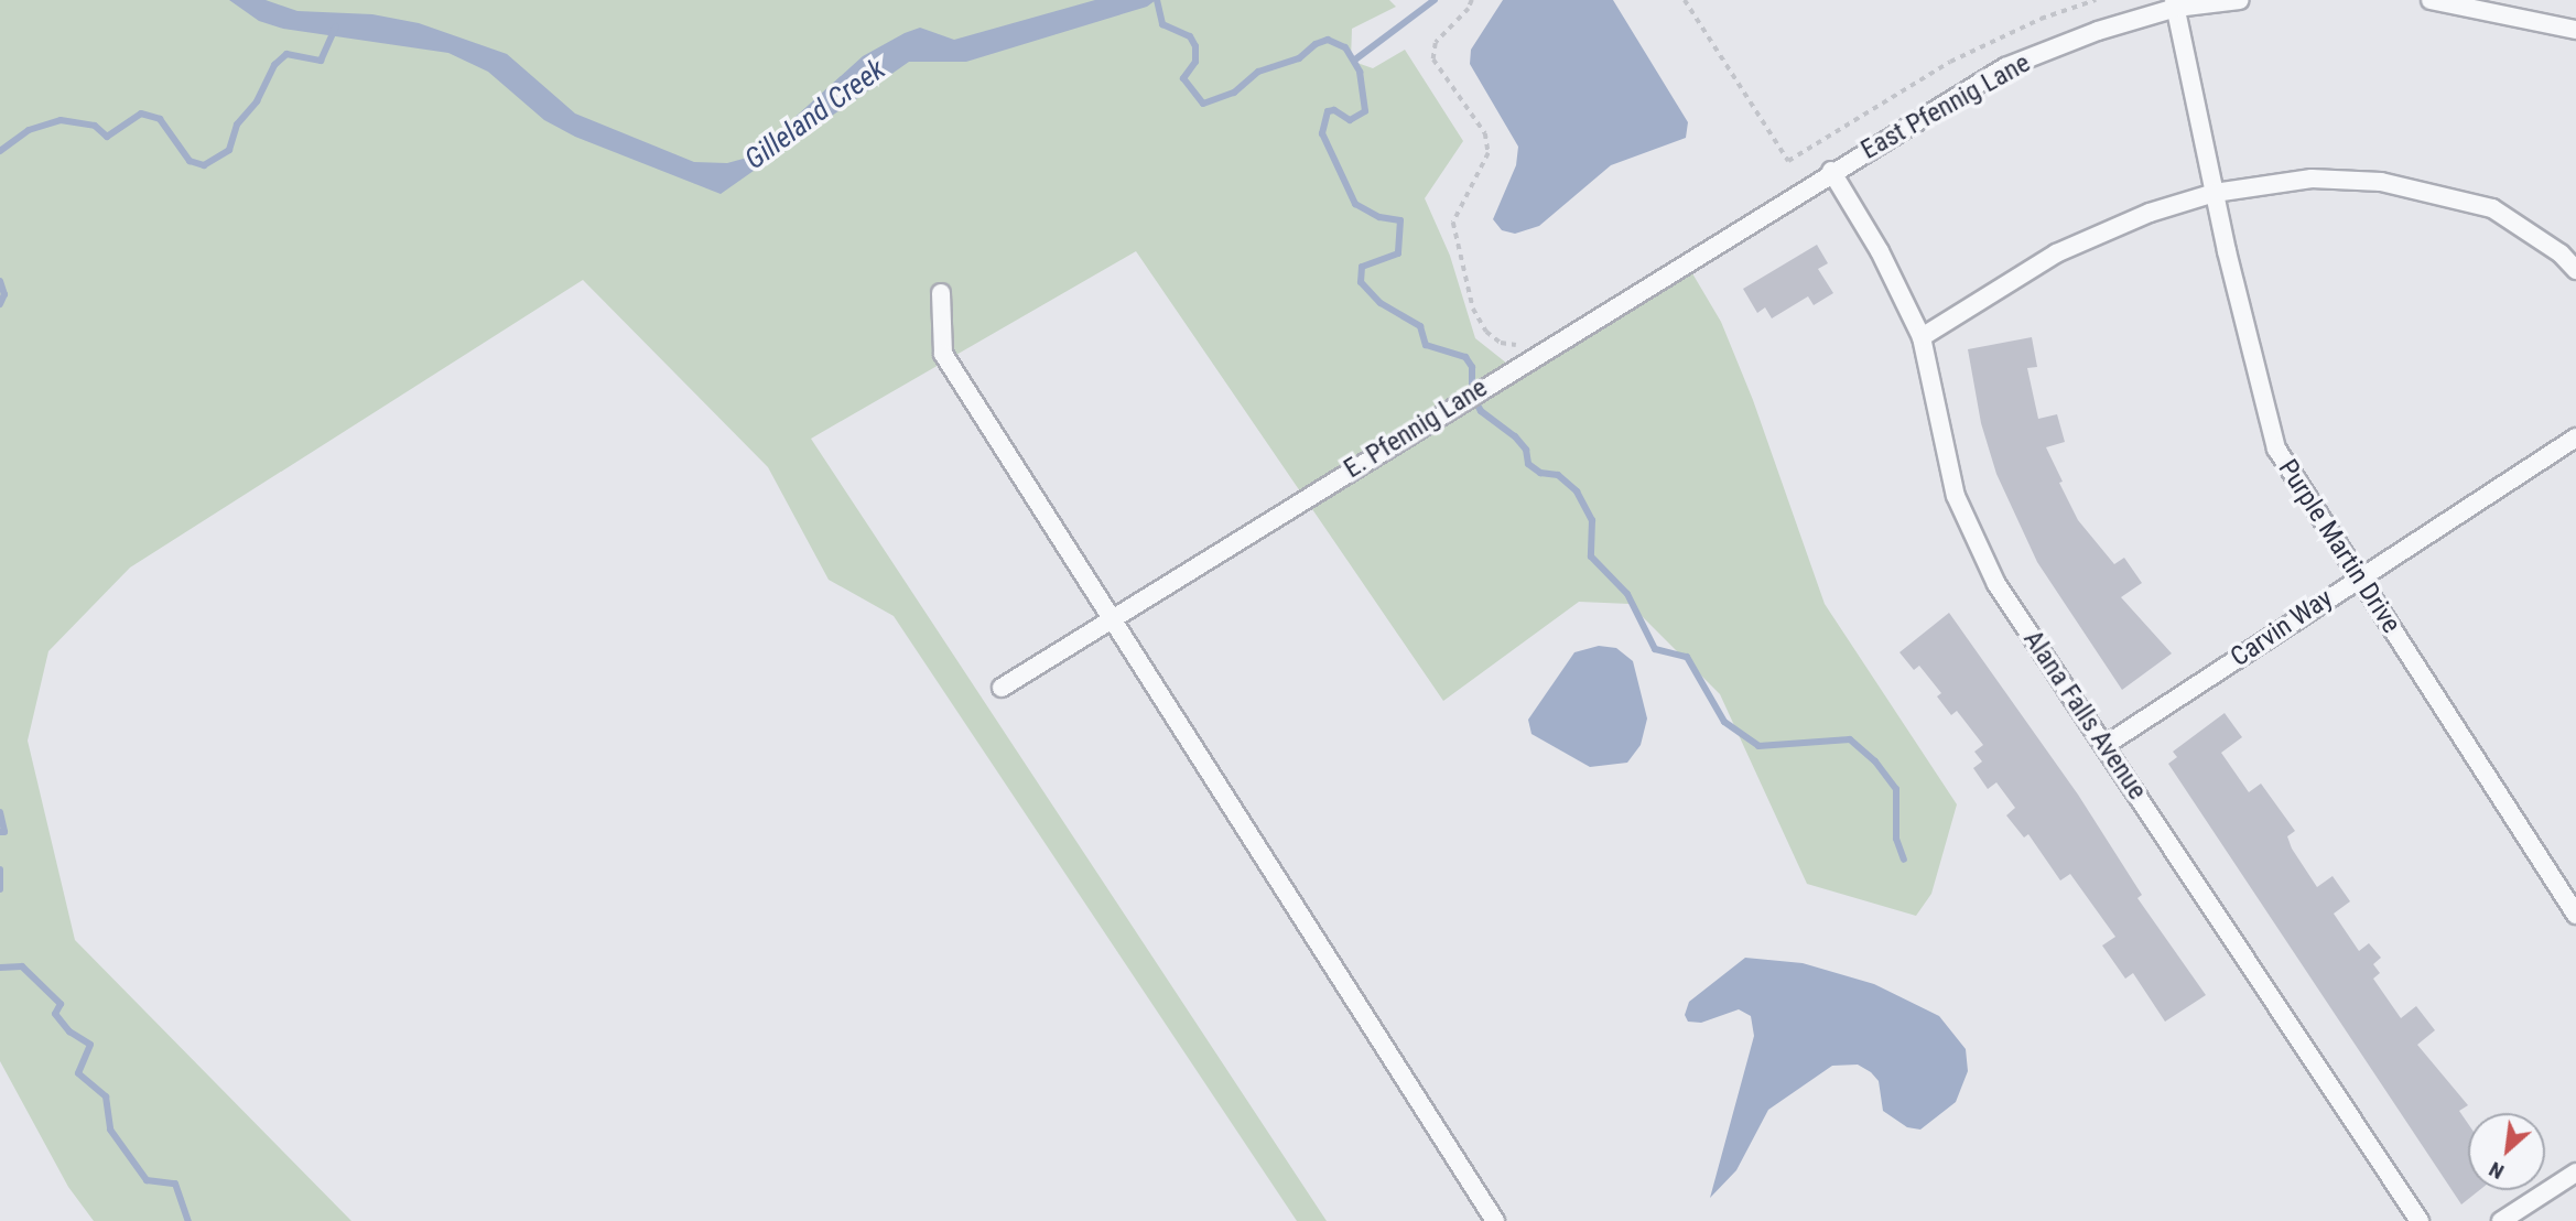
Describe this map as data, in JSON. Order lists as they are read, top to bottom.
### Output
{
  "streets": {
    "street": [
      "East Pfennig Lane",
      "E. Pfennig Lane",
      "Purple Martin Drive",
      "Carvin Way",
      "Alana Falls Avenue"
    ]
  },
  "crossings": [
    ["East Pfennig Lane", "E. Pfennig Lane"],
    ["East Pfennig Lane", "Purple Martin Drive"],
    ["East Pfennig Lane", "Alana Falls Avenue"],
    ["E. Pfennig Lane", "Alana Falls Avenue"],
    ["Purple Martin Drive", "Carvin Way"],
    ["Carvin Way", "Alana Falls Avenue"]
  ],
  "water": ["Gilleland Creek"],
  "north": "bottom left"
}
